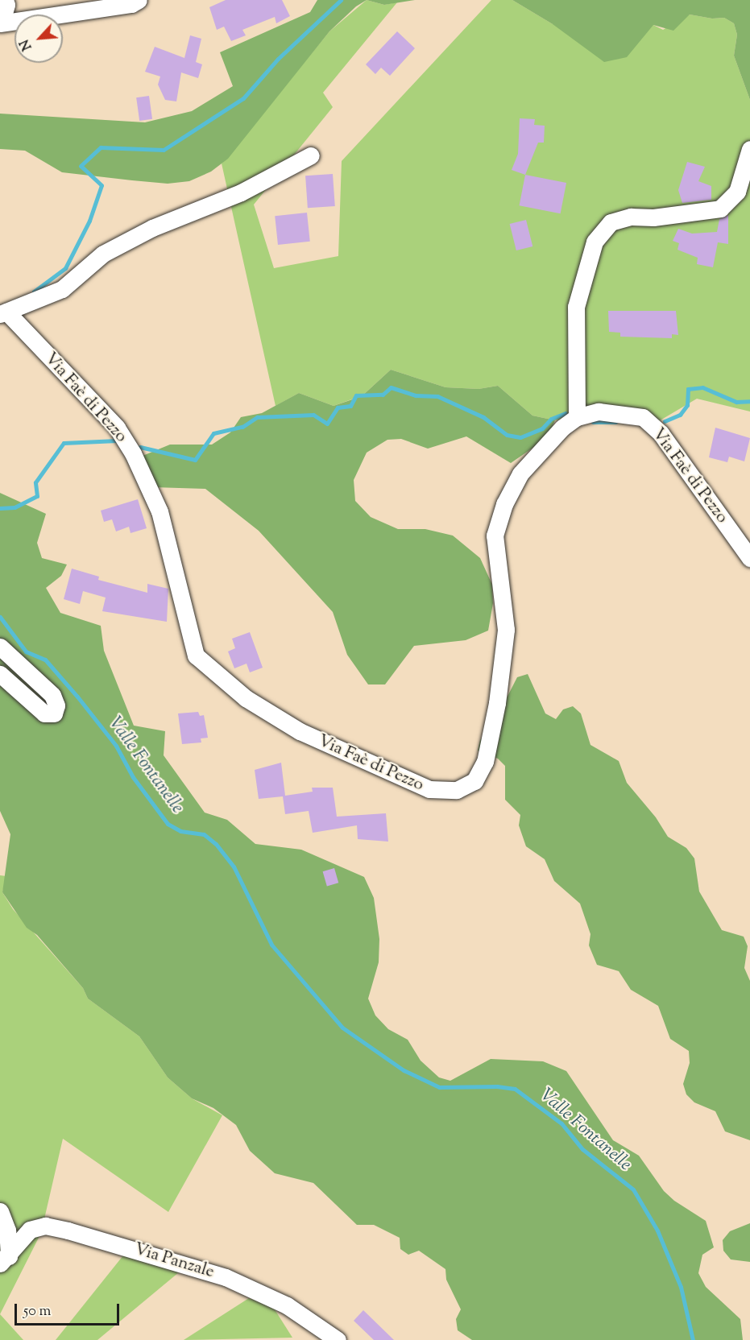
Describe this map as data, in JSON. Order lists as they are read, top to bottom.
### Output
{
  "streets": {
    "street": ["Via Faè di Pezzo", "Via Panzale"]
  },
  "water": ["Valle Fontanelle"],
  "scale_bar": "50 m",
  "north": "bottom left"
}
